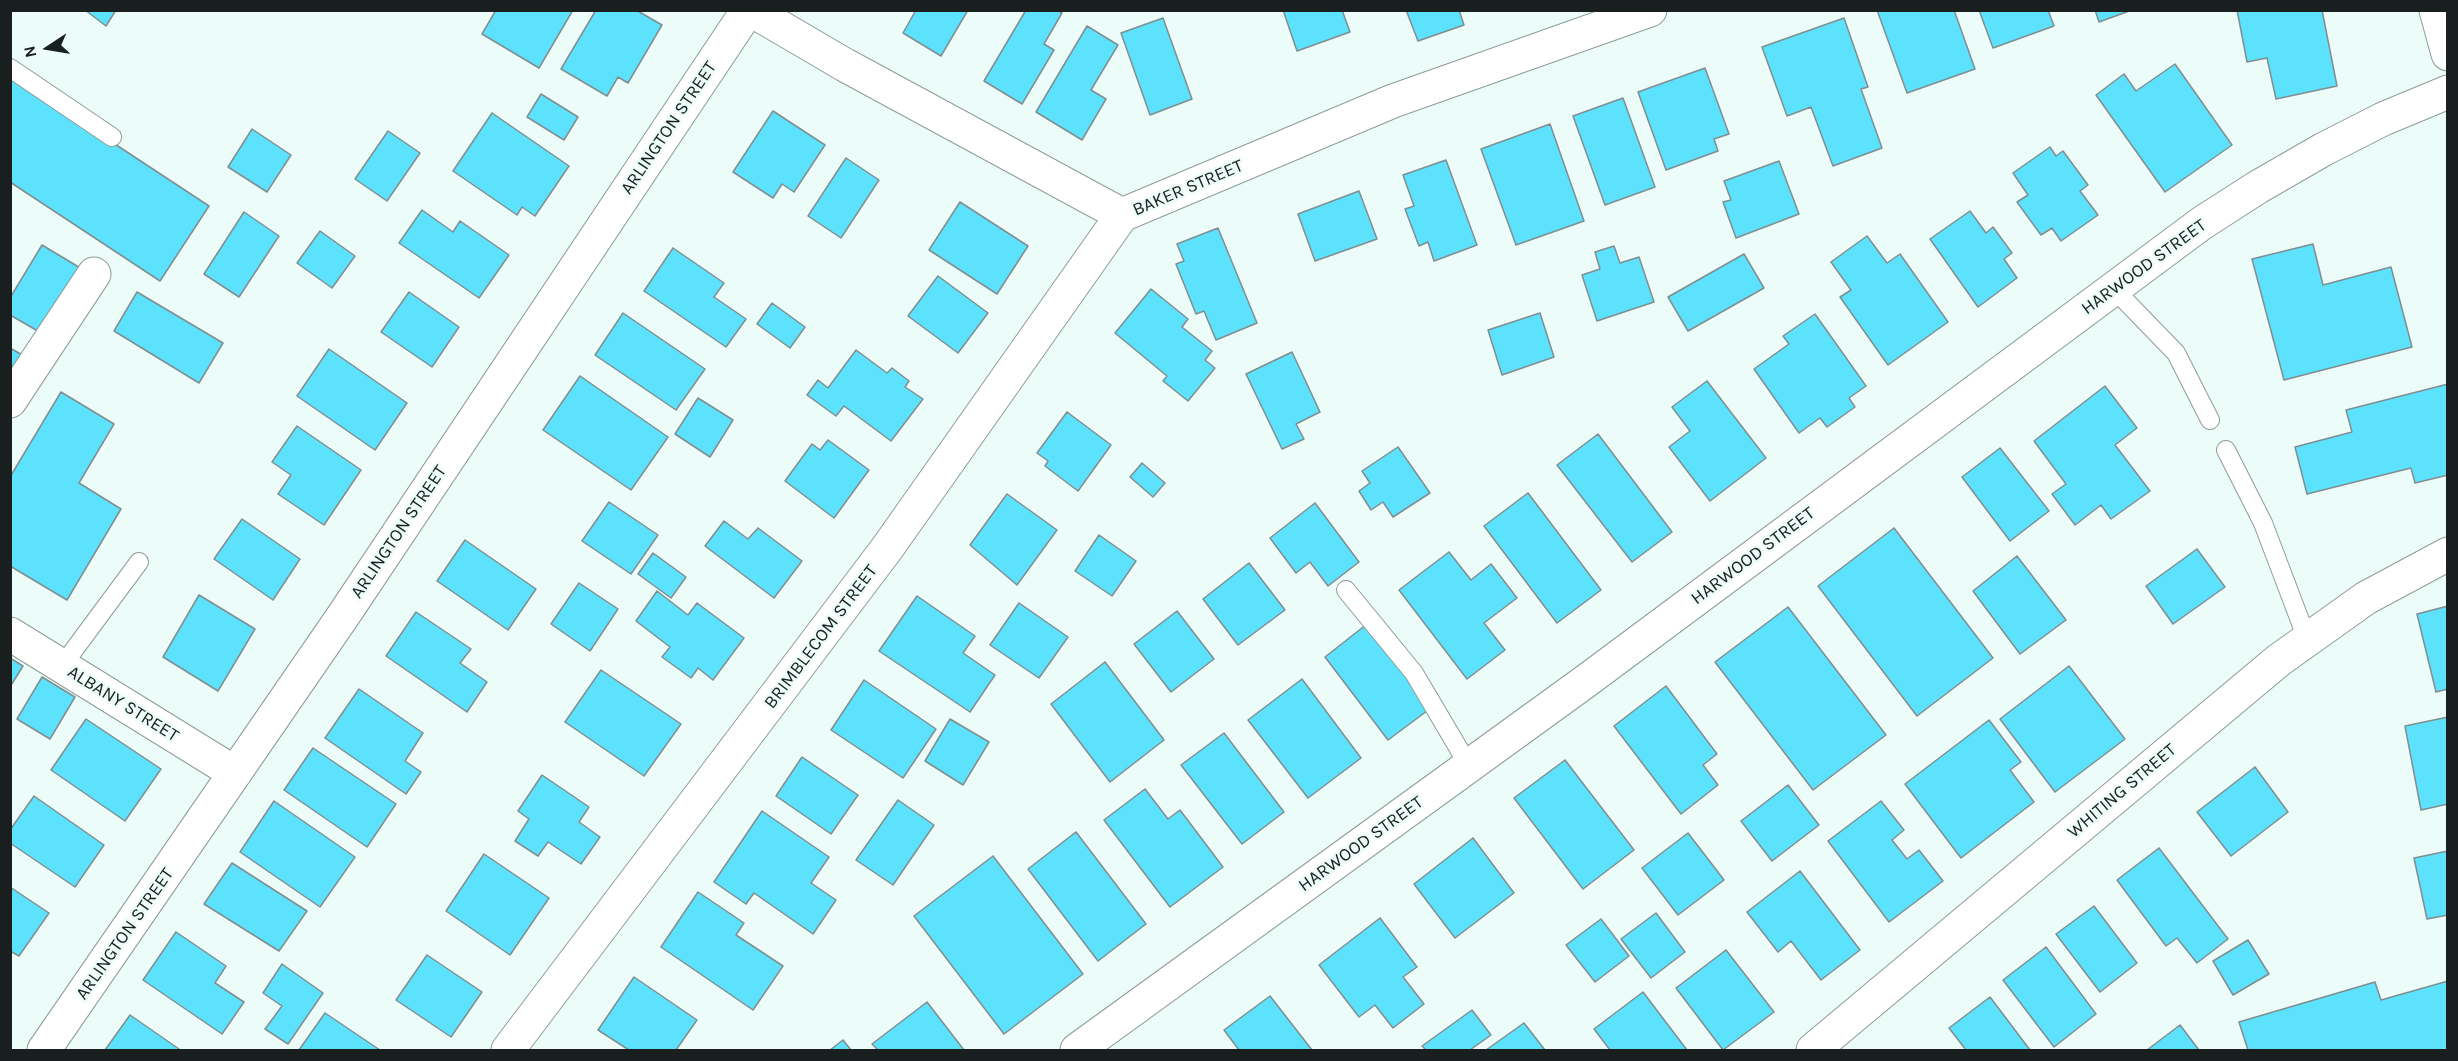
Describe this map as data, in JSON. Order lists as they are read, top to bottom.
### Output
{
  "streets": {
    "street": [
      "ARLINGTON STREET",
      "BAKER STREET",
      "HARWOOD STREET",
      "BRIMBLECOM STREET",
      "ALBANY STREET",
      "WHITING STREET"
    ]
  },
  "crossings": [
    ["ARLINGTON STREET", "BAKER STREET"],
    ["ARLINGTON STREET", "ALBANY STREET"],
    ["BAKER STREET", "BRIMBLECOM STREET"]
  ],
  "north": "left"
}
